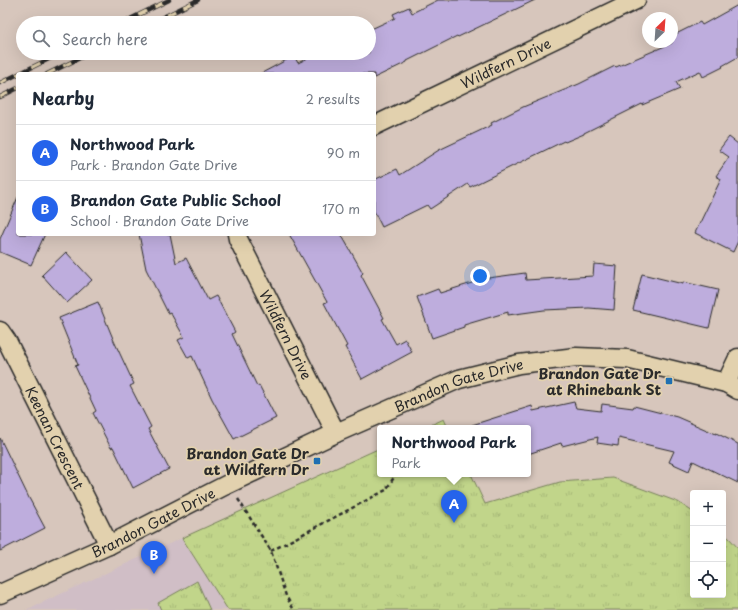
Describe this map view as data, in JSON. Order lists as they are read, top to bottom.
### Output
{
  "streets": {
    "street": ["Wildfern Drive", "Brandon Gate Drive", "Keenan Crescent"]
  },
  "crossings": [
    ["Wildfern Drive", "Brandon Gate Drive"],
    ["Brandon Gate Drive", "Keenan Crescent"]
  ],
  "places": {
    "transit": ["Brandon Gate Dr at Rhinebank St", "Brandon Gate Dr at Wildfern Dr"]
  },
  "north": "top right",
  "page": {
    "search": "Search here",
    "heading": ["Nearby", "2 results"],
    "list": [
      {
        "mark": "A",
        "name": "Northwood Park",
        "note": "Park · Brandon Gate Drive",
        "value": "90 m"
      },
      {
        "mark": "B",
        "name": "Brandon Gate Public School",
        "note": "School · Brandon Gate Drive",
        "value": "170 m"
      }
    ],
    "popup": ["Northwood Park", "Park"],
    "map_buttons": ["+", "−"],
    "pins": ["A", "B"]
  }
}
